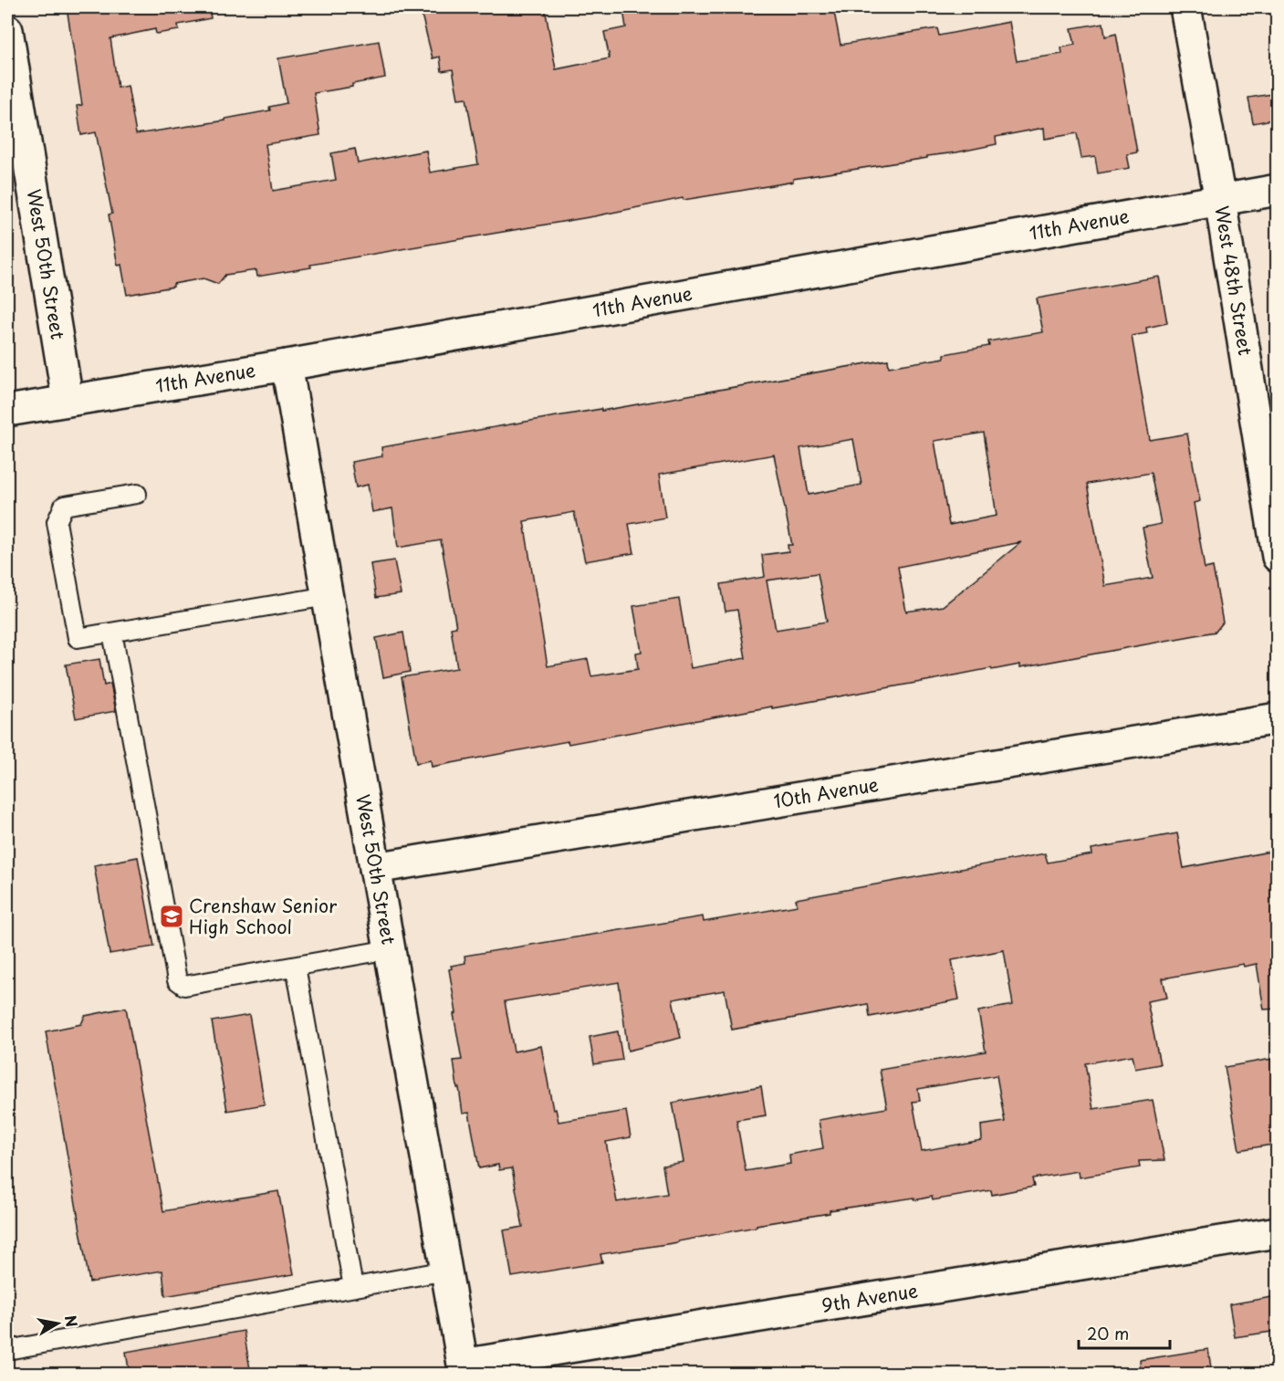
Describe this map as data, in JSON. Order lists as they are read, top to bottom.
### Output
{
  "streets": {
    "street": [
      "11th Avenue",
      "West 50th Street",
      "West 48th Street",
      "10th Avenue",
      "9th Avenue"
    ]
  },
  "crossings": [
    ["11th Avenue", "West 50th Street"],
    ["11th Avenue", "West 48th Street"],
    ["West 50th Street", "10th Avenue"],
    ["West 50th Street", "9th Avenue"]
  ],
  "places": {
    "school or university": ["Crenshaw Senior High School"]
  },
  "scale_bar": "20 m",
  "north": "right"
}
